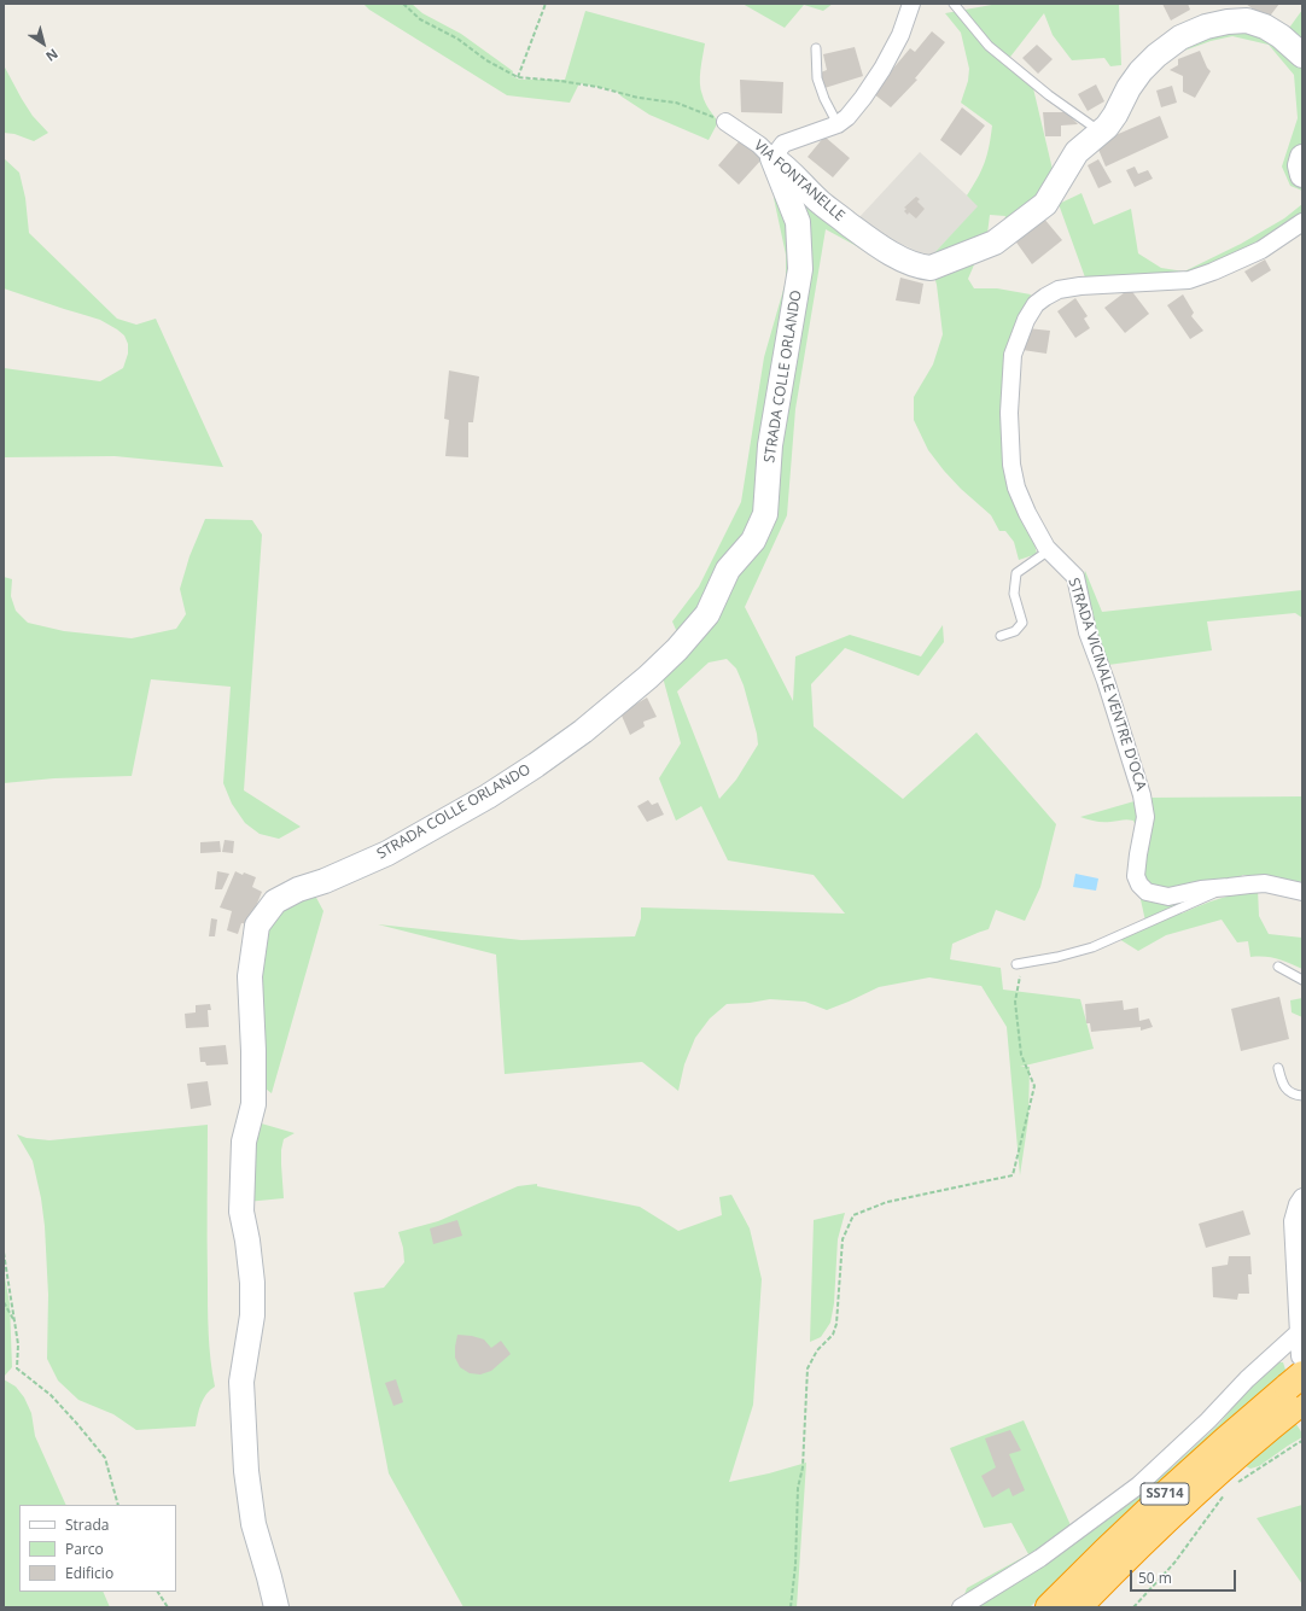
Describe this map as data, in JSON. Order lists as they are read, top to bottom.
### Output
{
  "streets": {
    "highway": ["SS714"],
    "street": ["VIA FONTANELLE", "STRADA COLLE ORLANDO", "STRADA VICINALE VENTRE D'OCA"]
  },
  "crossings": [
    ["VIA FONTANELLE", "STRADA COLLE ORLANDO"]
  ],
  "legend": ["Strada", "Parco", "Edificio"],
  "scale_bar": "50 m",
  "north": "bottom right"
}
